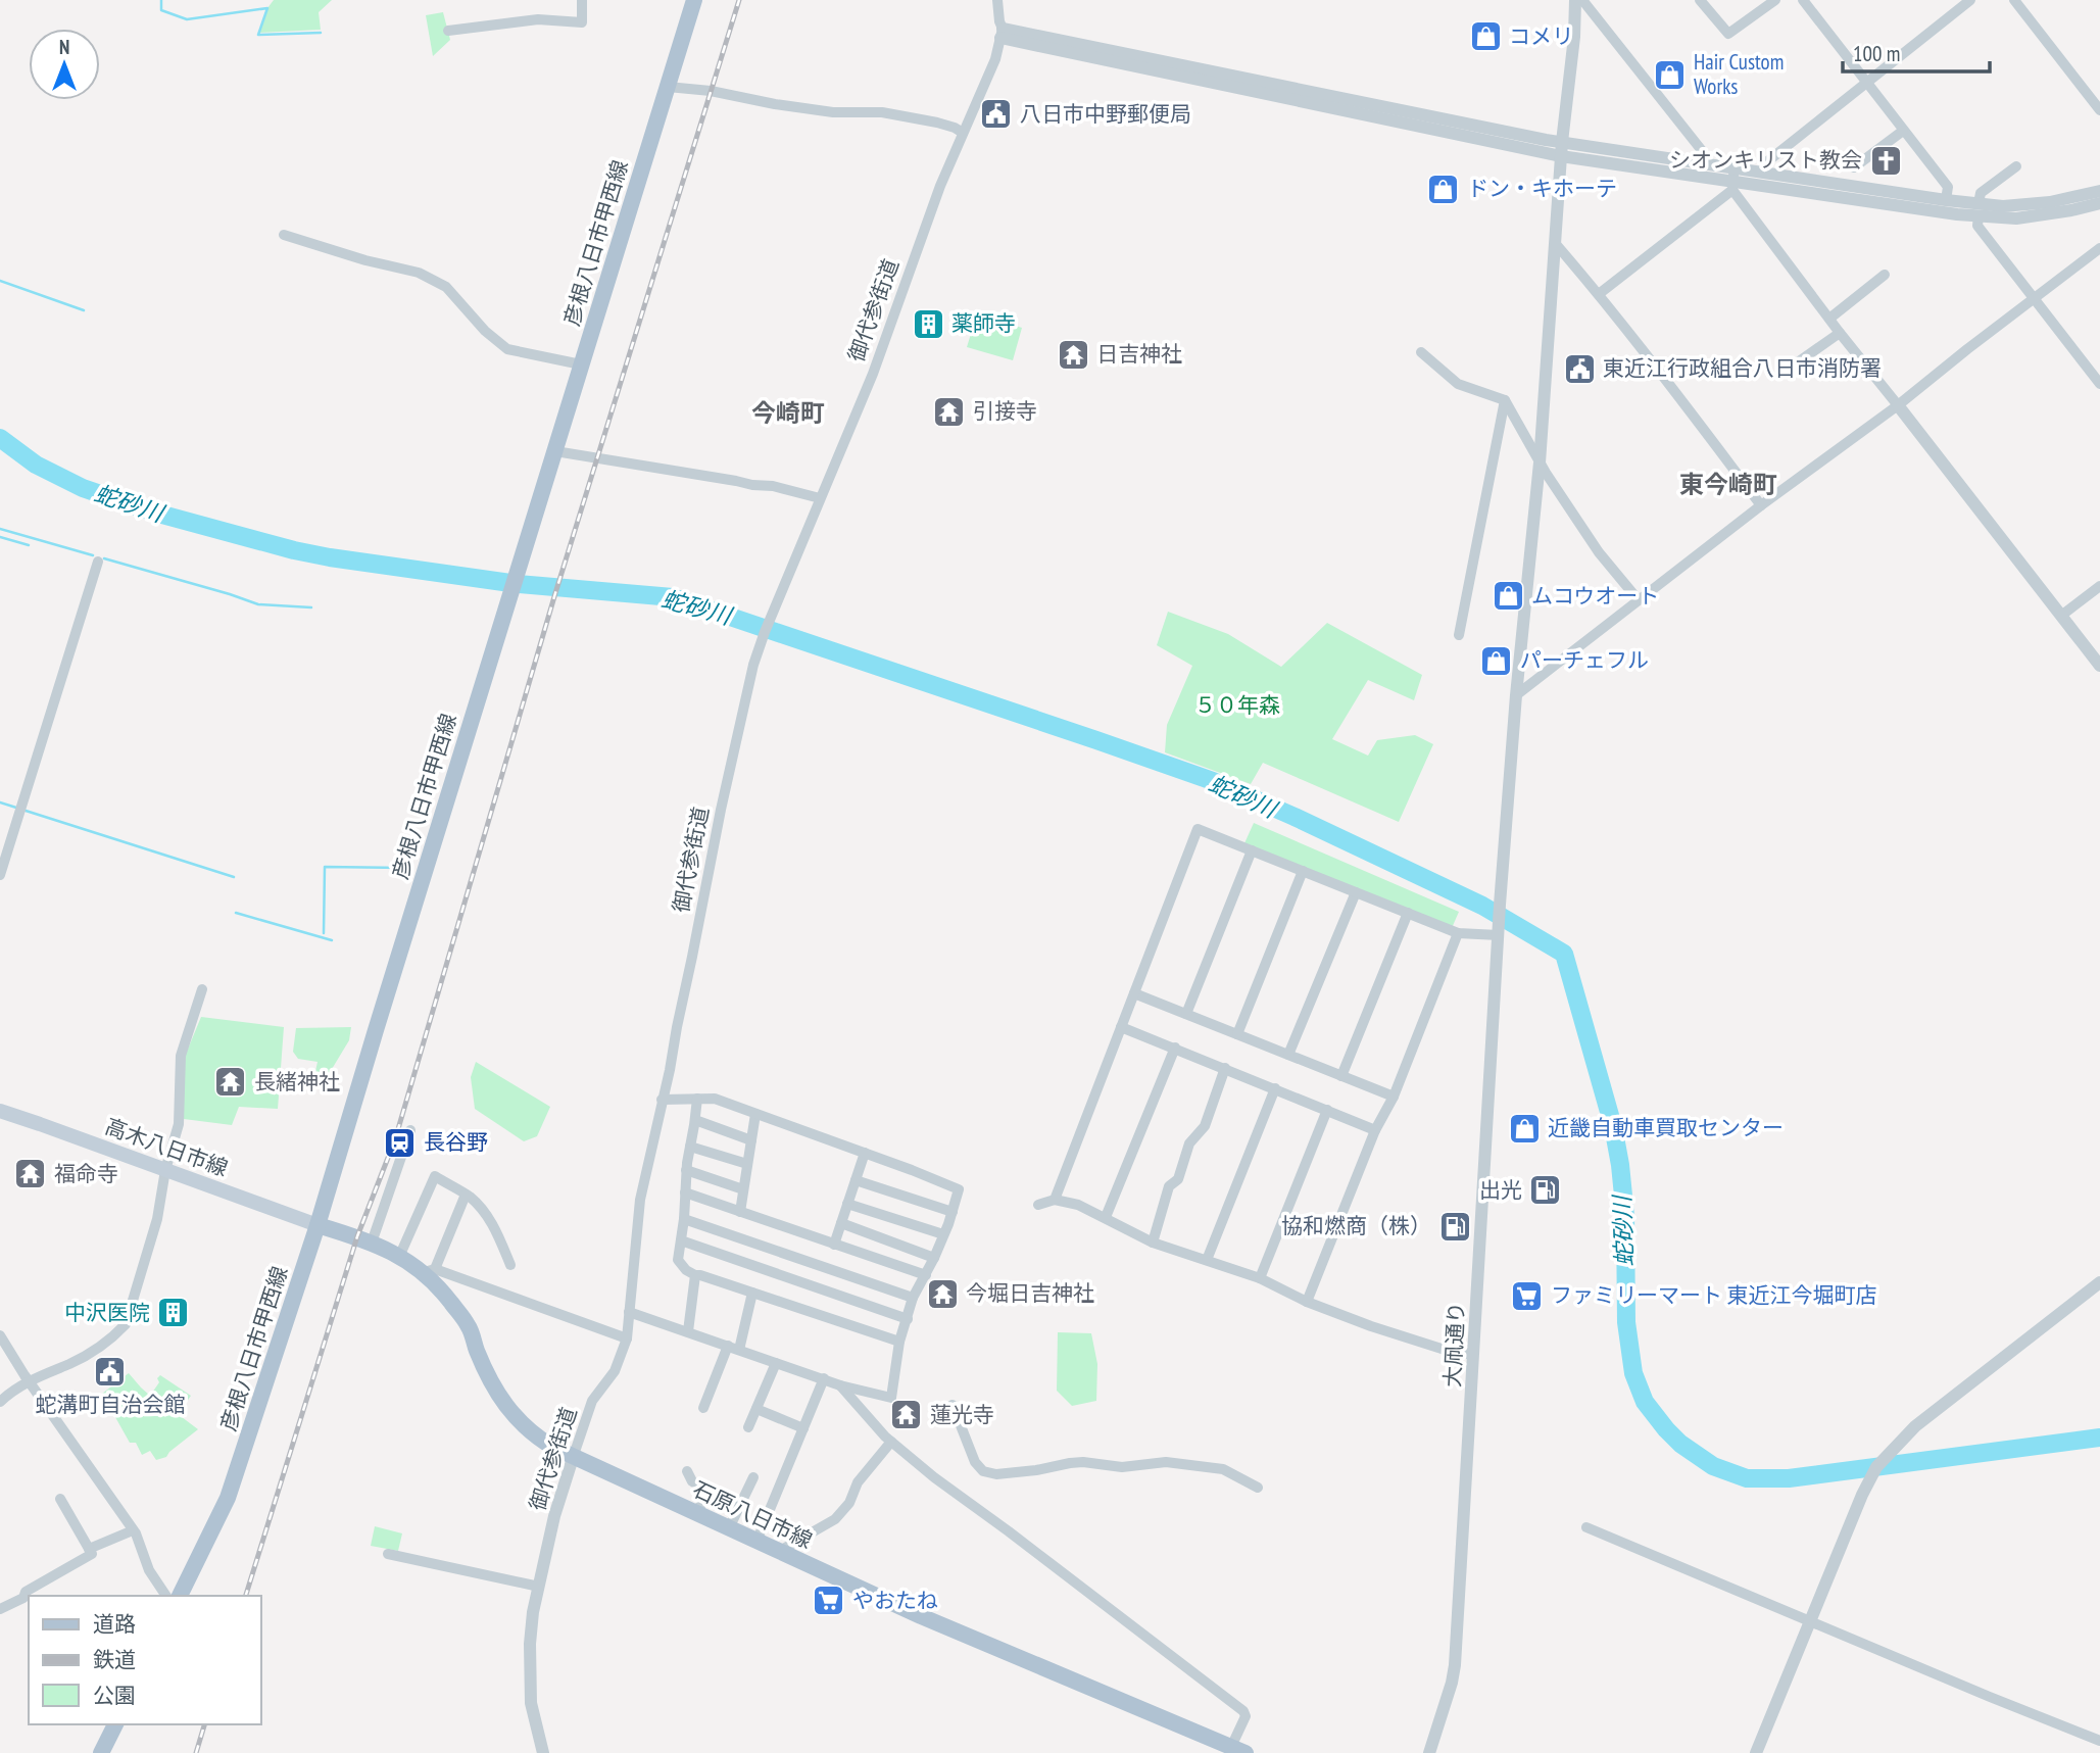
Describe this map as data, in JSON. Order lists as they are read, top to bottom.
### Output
{
  "streets": {
    "main road": ["彦根八日市甲西線", "高木八日市線", "石原八日市線"],
    "street": ["御代参街道", "大凧通り"]
  },
  "crossings": [
    ["彦根八日市甲西線", "高木八日市線"],
    ["彦根八日市甲西線", "石原八日市線"],
    ["御代参街道", "石原八日市線"],
    ["高木八日市線", "石原八日市線"]
  ],
  "districts": ["今崎町", "東今崎町"],
  "water": ["蛇砂川"],
  "parks": ["５０年森"],
  "places": {
    "shop": [
      "コメリ",
      "Hair Custom Works",
      "ドン・キホーテ",
      "ムコウオート",
      "パーチェフル",
      "近畿自動車買取センター"
    ],
    "public building": ["八日市中野郵便局", "東近江行政組合八日市消防署", "蛇溝町自治会館"],
    "church": ["シオンキリスト教会"],
    "building": ["薬師寺", "中沢医院"],
    "temple": [
      "日吉神社",
      "引接寺",
      "長緒神社",
      "福命寺",
      "今堀日吉神社",
      "蓮光寺"
    ],
    "station": ["長谷野"],
    "fuel station": ["出光", "協和燃商（株）"],
    "supermarket": ["ファミリーマート 東近江今堀町店", "やおたね"]
  },
  "legend": ["道路", "鉄道", "公園"],
  "scale_bar": "100 m",
  "north": "top"
}
